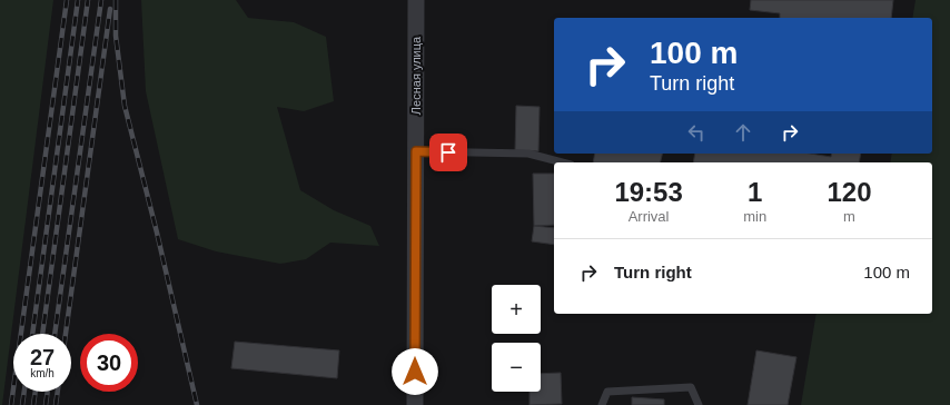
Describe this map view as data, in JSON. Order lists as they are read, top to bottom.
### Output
{
  "streets": {
    "street": ["Лесная улица"]
  },
  "page": {
    "turn": ["100 m", "Turn right"],
    "eta": [
      "19:53",
      "Arrival",
      "1",
      "min",
      "120",
      "m"
    ],
    "list": [
      {
        "name": "Turn right",
        "value": "100 m"
      }
    ],
    "map_buttons": ["+", "−"],
    "speed": "27 km/h",
    "limit": "30"
  }
}
